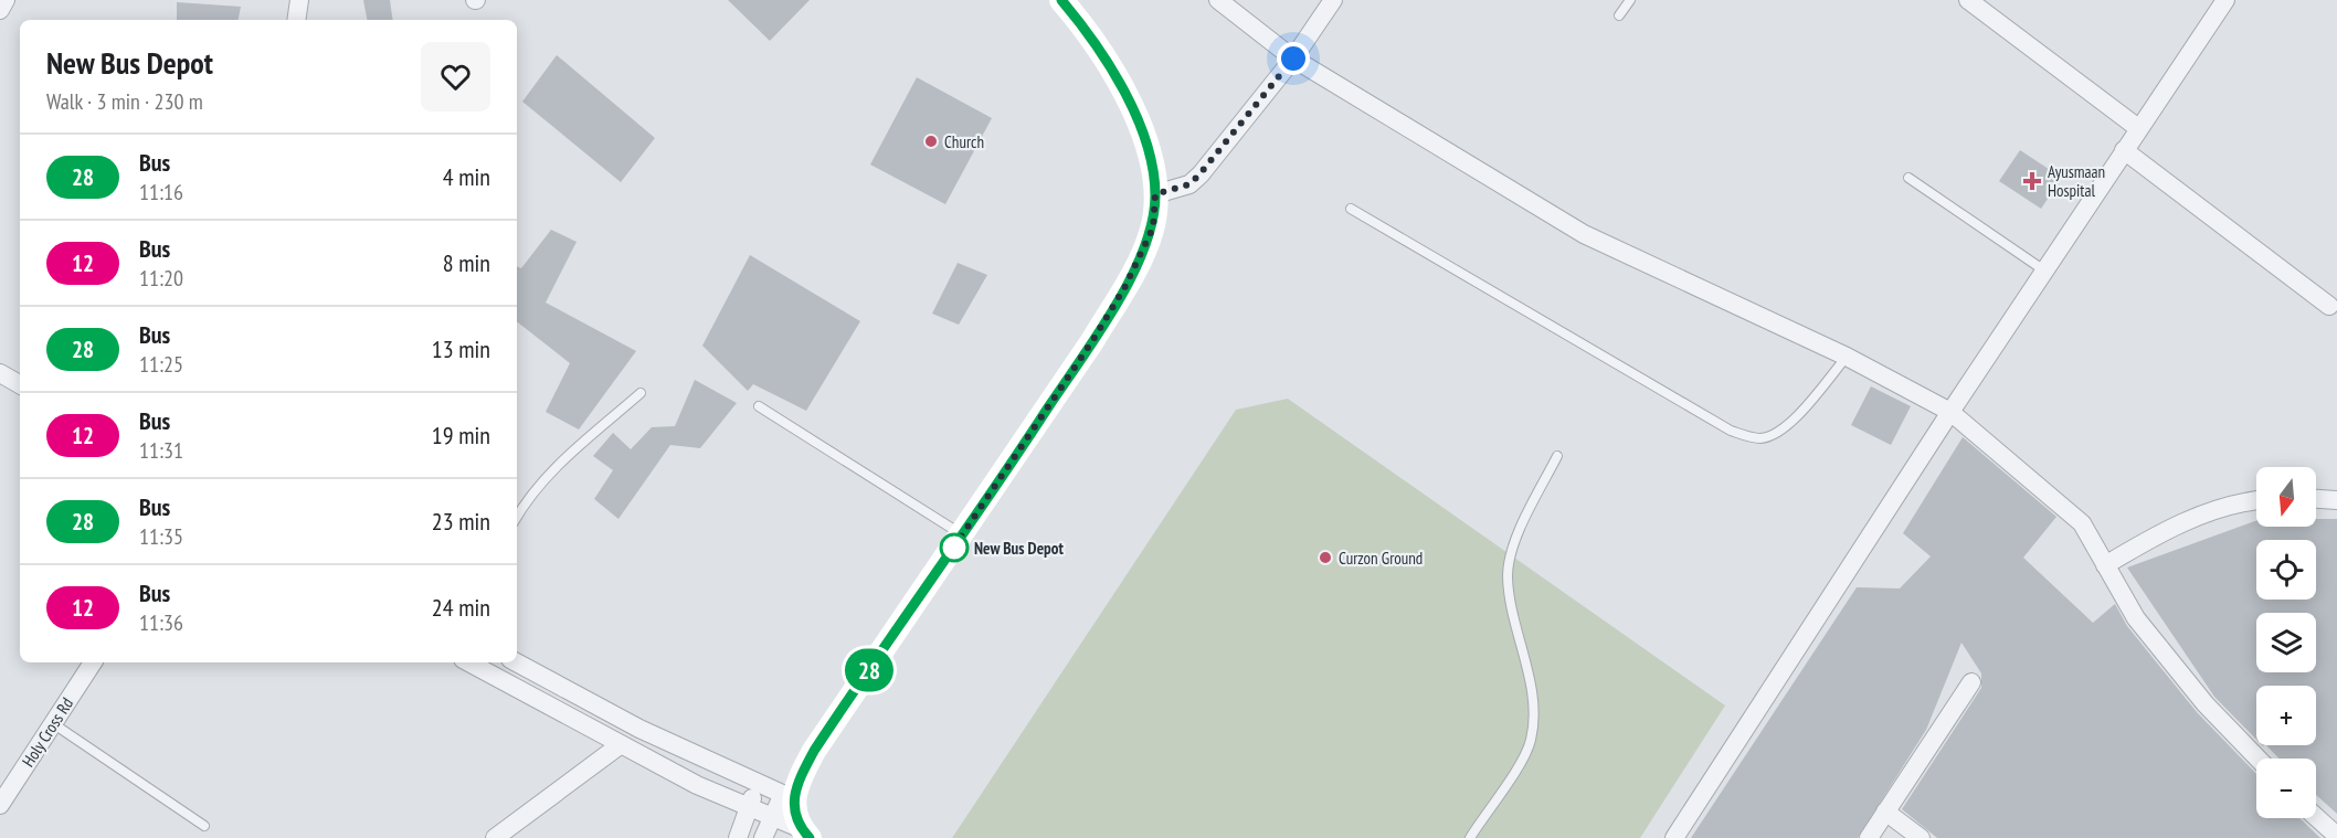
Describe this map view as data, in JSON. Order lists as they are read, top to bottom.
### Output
{
  "streets": {
    "street": ["Holy Cross Rd"]
  },
  "places": {
    "other": ["Church", "New Bus Depot", "Curzon Ground"],
    "health": ["Ayusmaan Hospital"]
  },
  "lines": ["bus line 28"],
  "north": "bottom",
  "page": {
    "on_map": "28",
    "heading": ["New Bus Depot", "Walk · 3 min · 230 m"],
    "list": [
      {
        "mark": "28",
        "name": "Bus",
        "note": "11:16",
        "value": "4 min"
      },
      {
        "mark": "12",
        "name": "Bus",
        "note": "11:20",
        "value": "8 min"
      },
      {
        "mark": "28",
        "name": "Bus",
        "note": "11:25",
        "value": "13 min"
      },
      {
        "mark": "12",
        "name": "Bus",
        "note": "11:31",
        "value": "19 min"
      },
      {
        "mark": "28",
        "name": "Bus",
        "note": "11:35",
        "value": "23 min"
      },
      {
        "mark": "12",
        "name": "Bus",
        "note": "11:36",
        "value": "24 min"
      }
    ],
    "map_buttons": ["+", "−"]
  }
}
